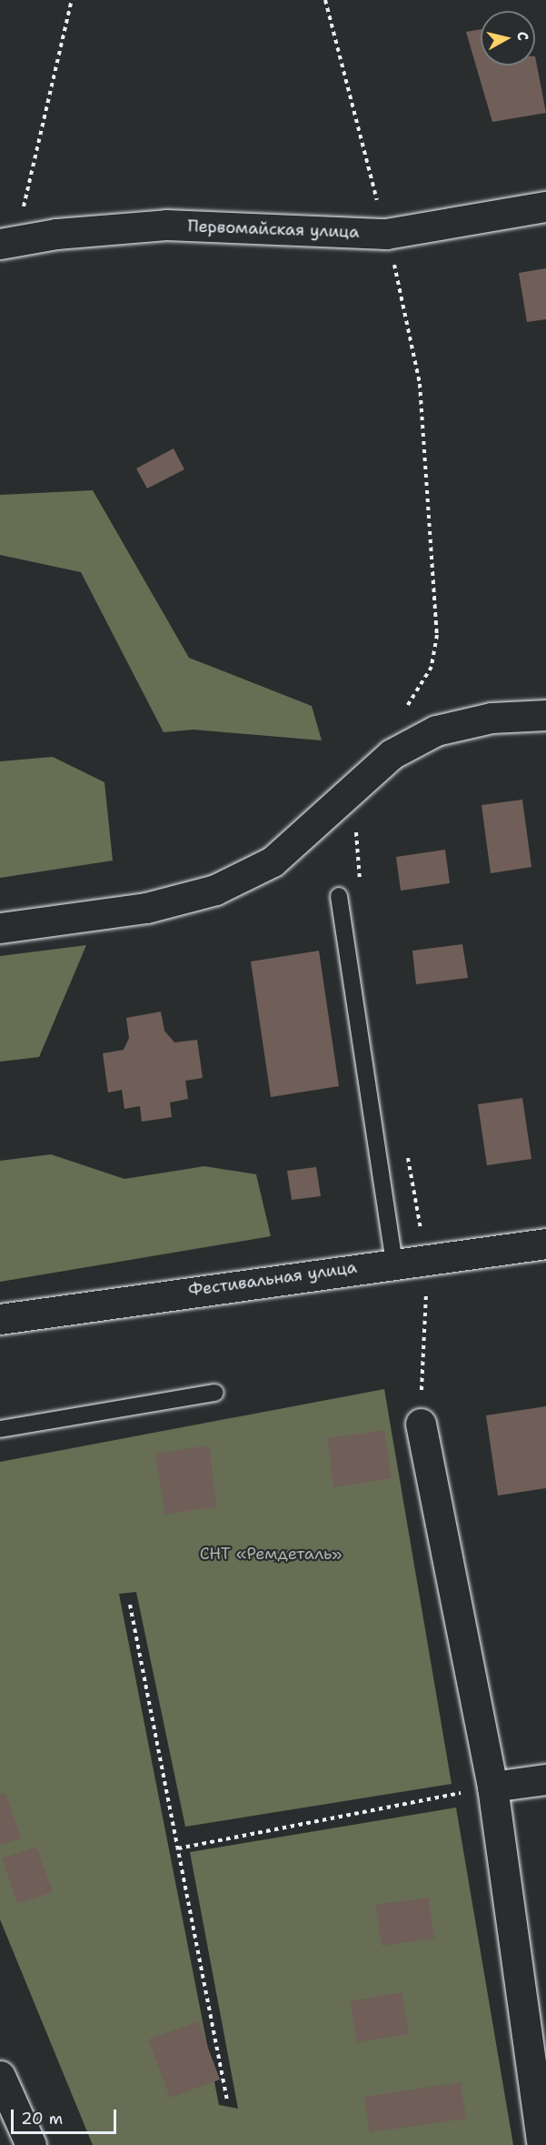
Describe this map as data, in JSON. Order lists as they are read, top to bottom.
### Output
{
  "streets": {
    "street": ["Первомайская улица", "Фестивальная улица"]
  },
  "parks": ["СНТ «Ремдеталь»"],
  "scale_bar": "20 m",
  "north": "right"
}
